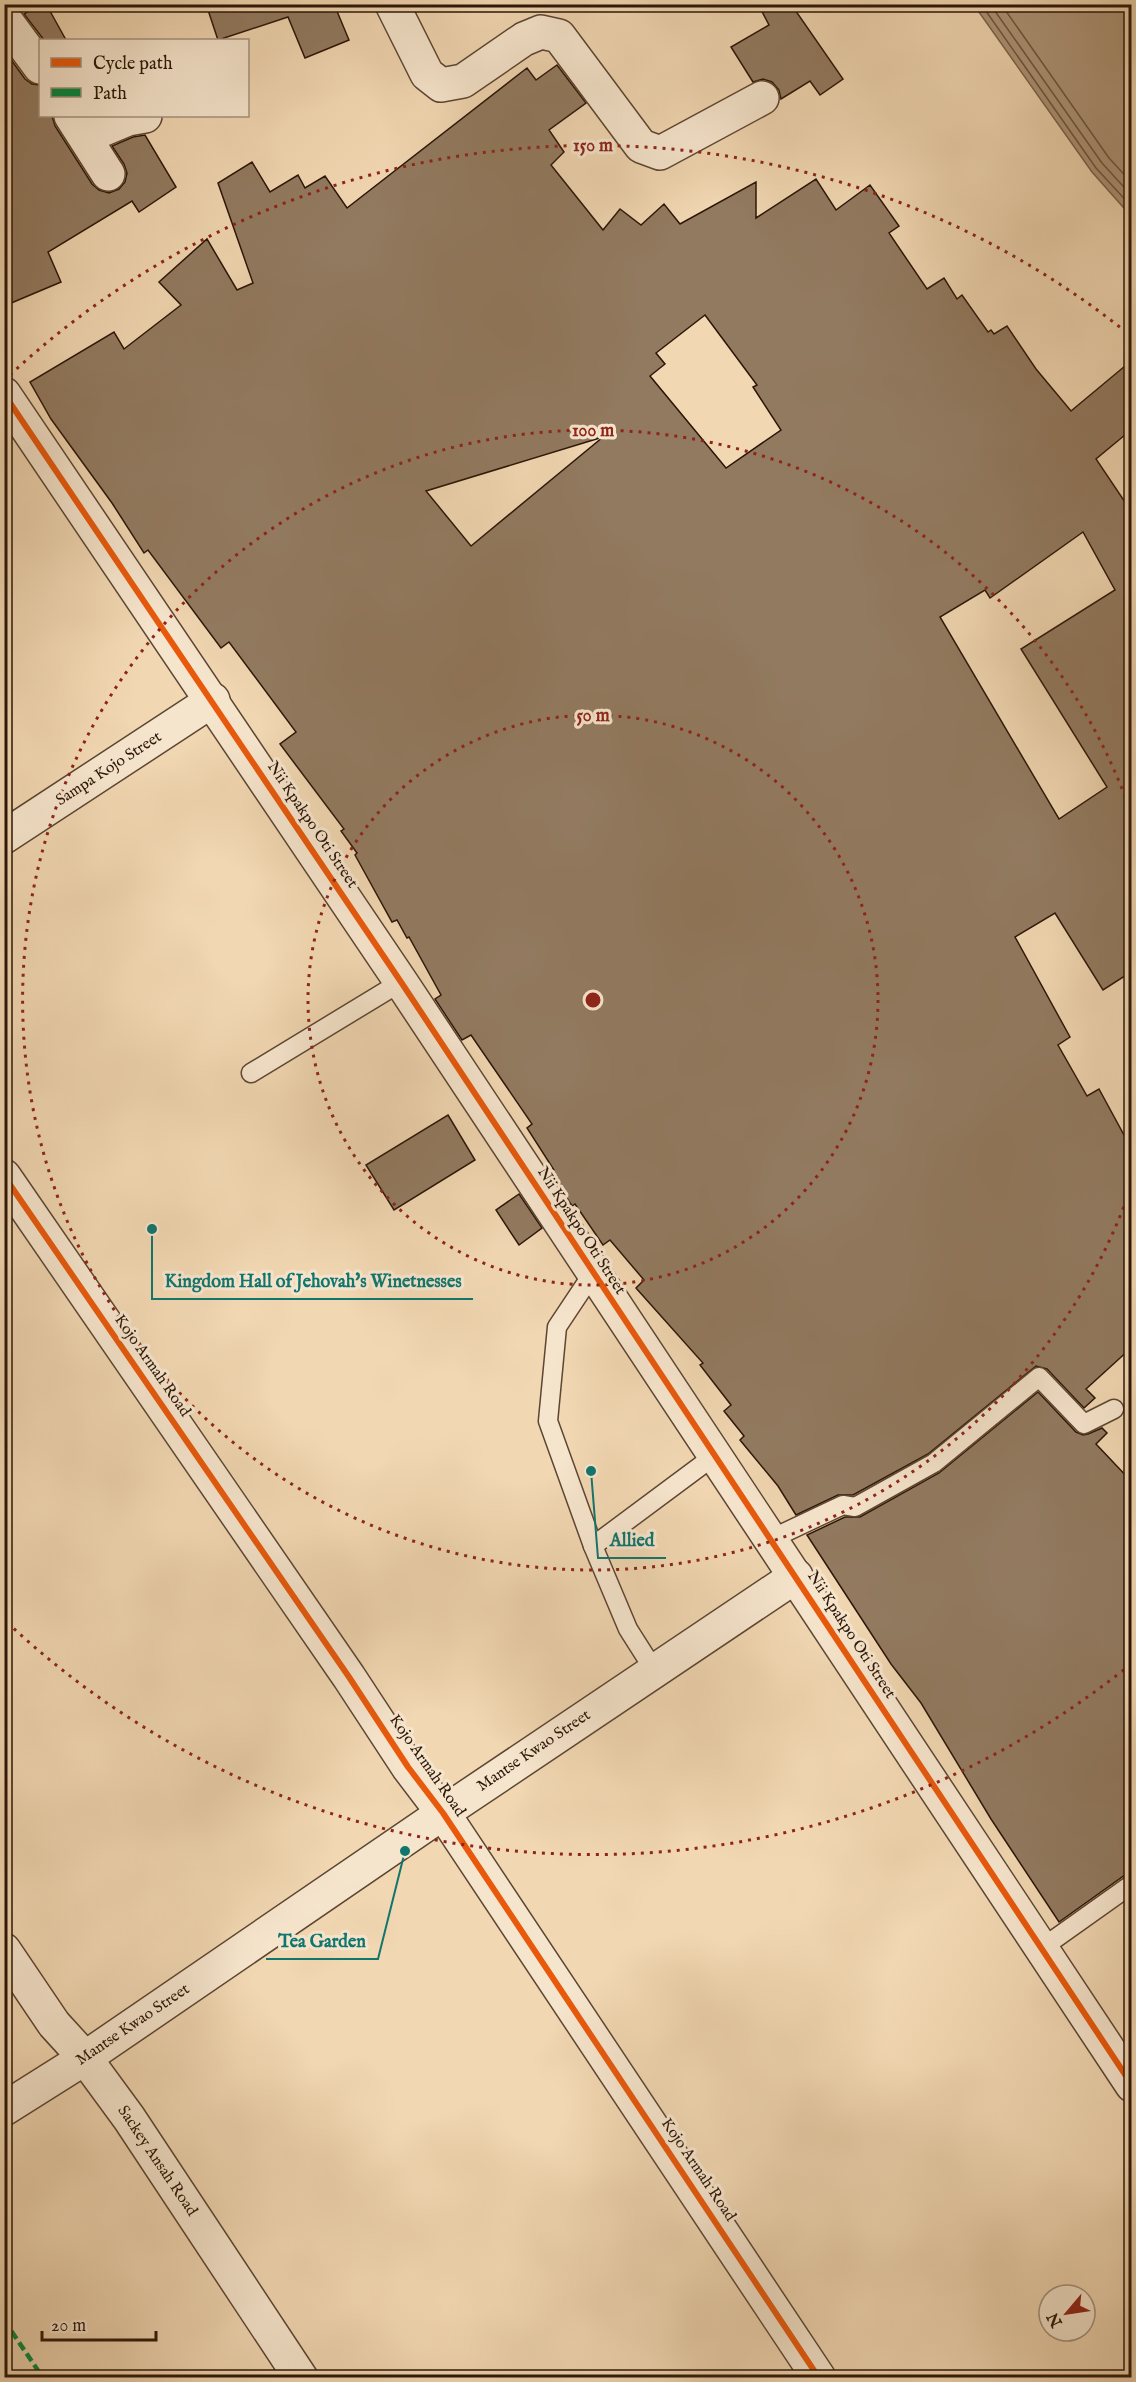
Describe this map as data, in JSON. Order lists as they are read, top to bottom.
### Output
{
  "streets": {
    "street": [
      "Sampa Kojo Street",
      "Nii Kpakpo Oti Street",
      "Kojo Armah Road",
      "Mantse Kwao Street",
      "Sackey Ansah Road"
    ]
  },
  "crossings": [
    ["Sampa Kojo Street", "Nii Kpakpo Oti Street"],
    ["Nii Kpakpo Oti Street", "Mantse Kwao Street"],
    ["Kojo Armah Road", "Mantse Kwao Street"],
    ["Mantse Kwao Street", "Sackey Ansah Road"]
  ],
  "places": ["Kingdom Hall of Jehovah's Winetnesses", "Allied", "Tea Garden"],
  "legend": ["Cycle path", "Path"],
  "scale_bar": "20 m",
  "north": "bottom left",
  "rings": ["150 m", "100 m", "50 m"]
}
